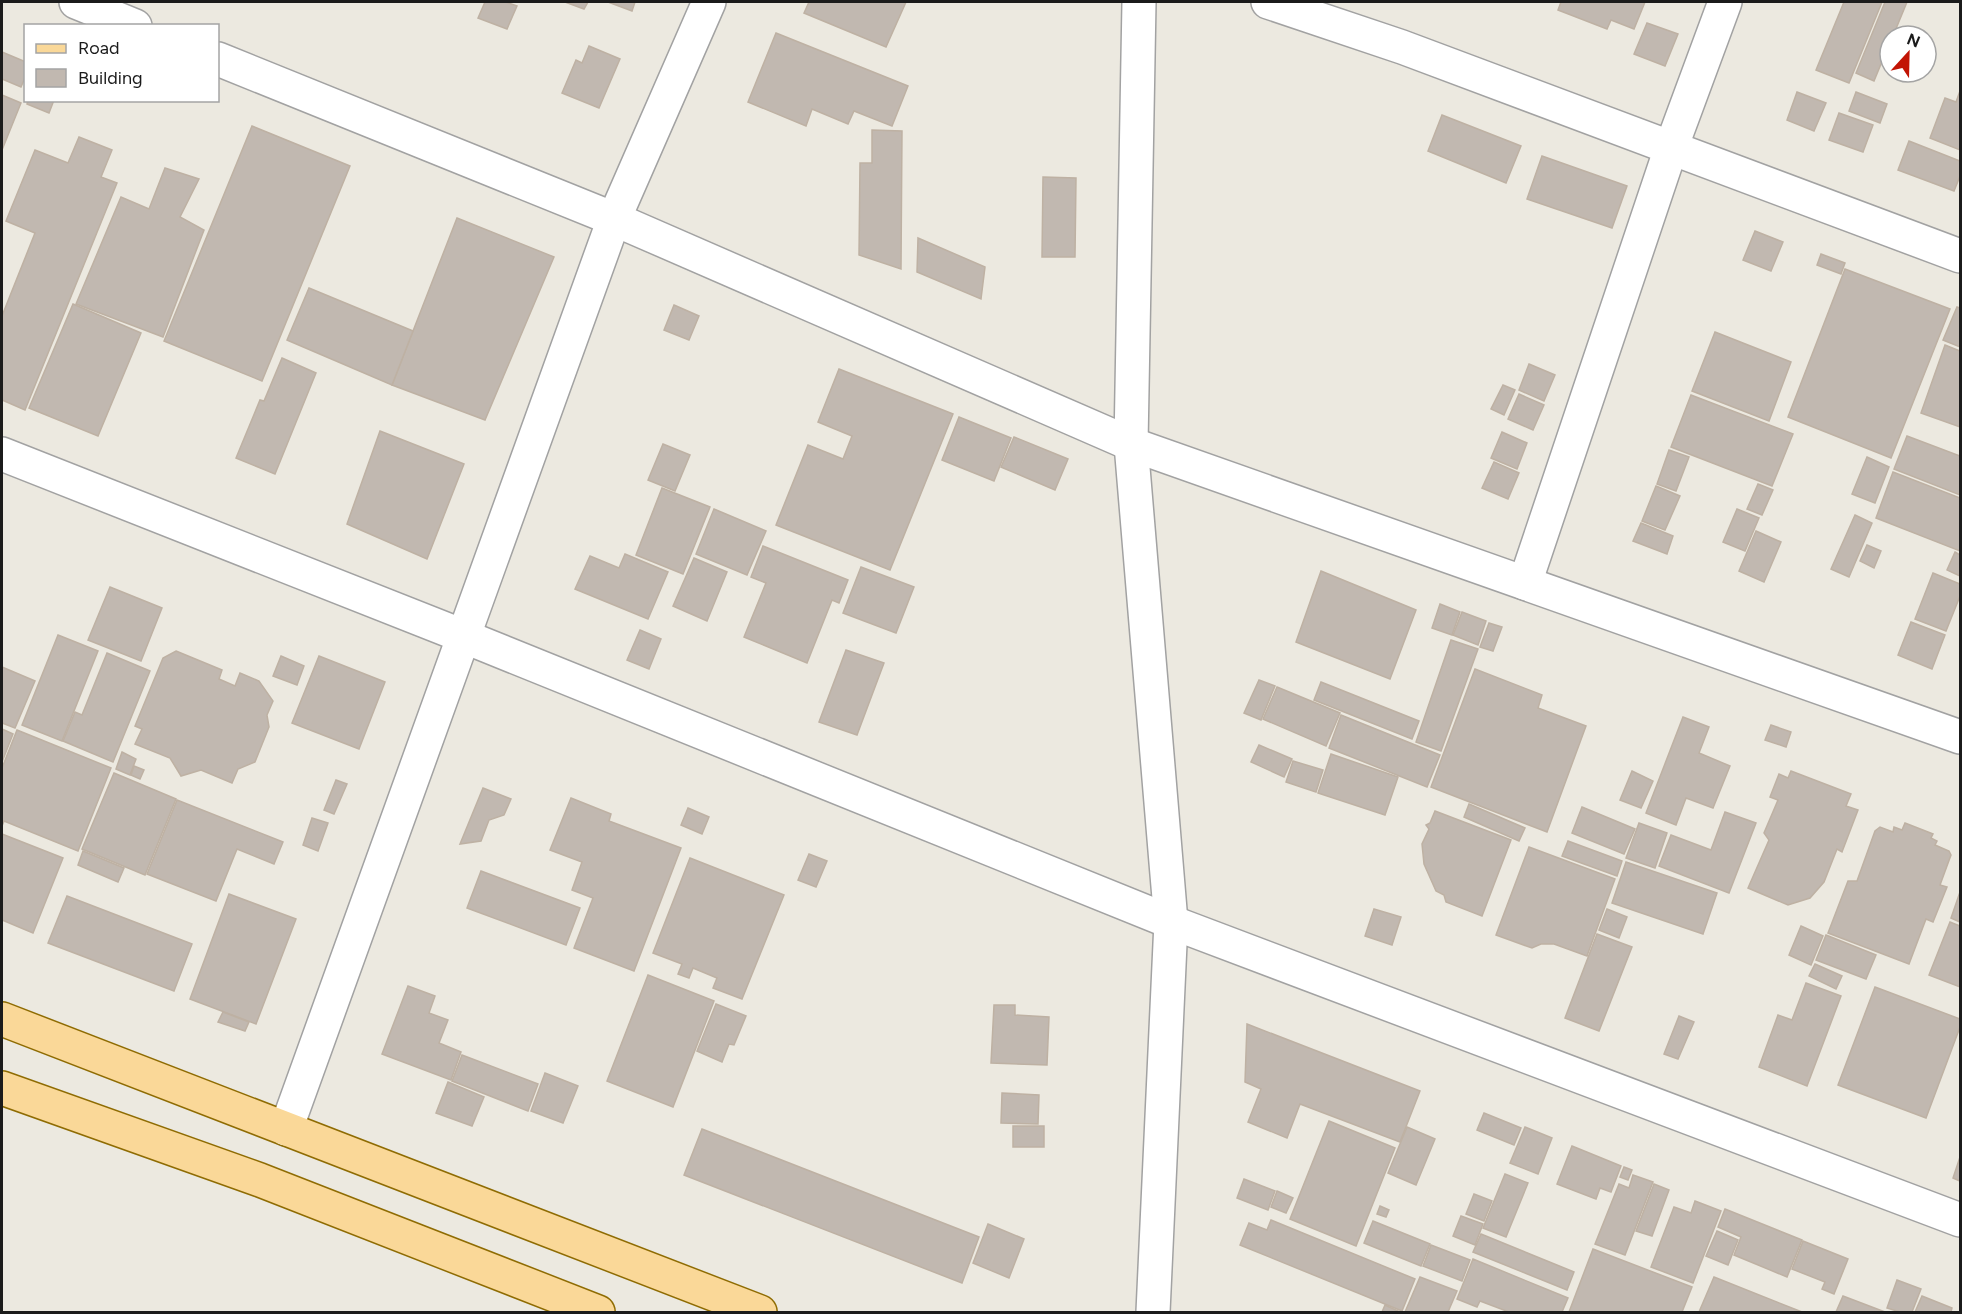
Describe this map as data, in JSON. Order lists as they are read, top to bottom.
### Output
{
  "legend": ["Road", "Building"],
  "north": "top"
}
